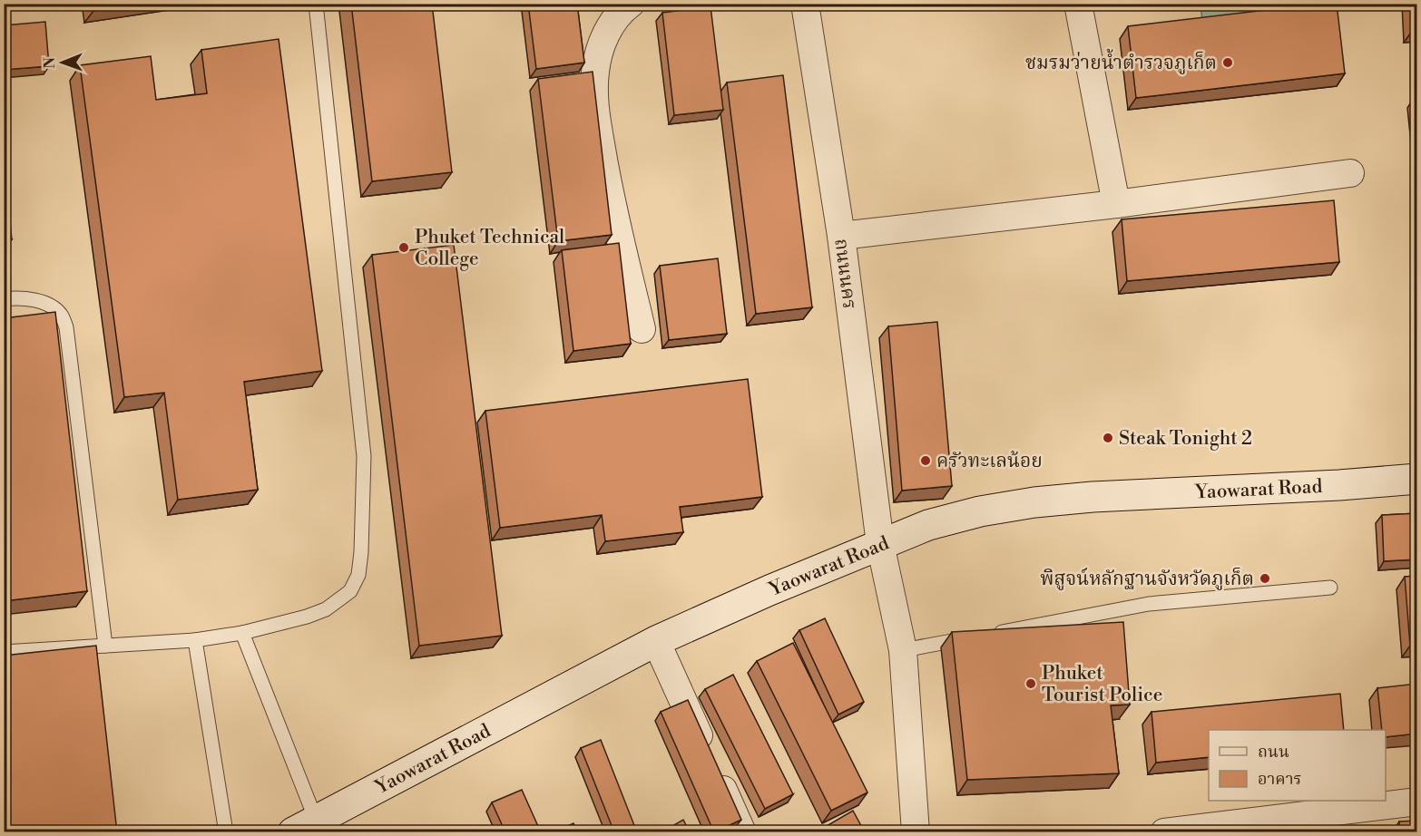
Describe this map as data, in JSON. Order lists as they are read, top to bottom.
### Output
{
  "streets": {
    "main road": ["Yaowarat Road"],
    "street": ["ถนนนคร"]
  },
  "crossings": [
    ["ถนนนคร", "Yaowarat Road"]
  ],
  "places": [
    "ชมรมว่ายน้ำตำรวจภูเก็ต",
    "Phuket Technical College",
    "Steak Tonight 2",
    "ครัวทะเลน้อย",
    "พิสูจน์หลักฐานจังหวัดภูเก็ต",
    "Phuket Tourist Police"
  ],
  "legend": ["ถนน", "อาคาร"],
  "north": "left"
}
